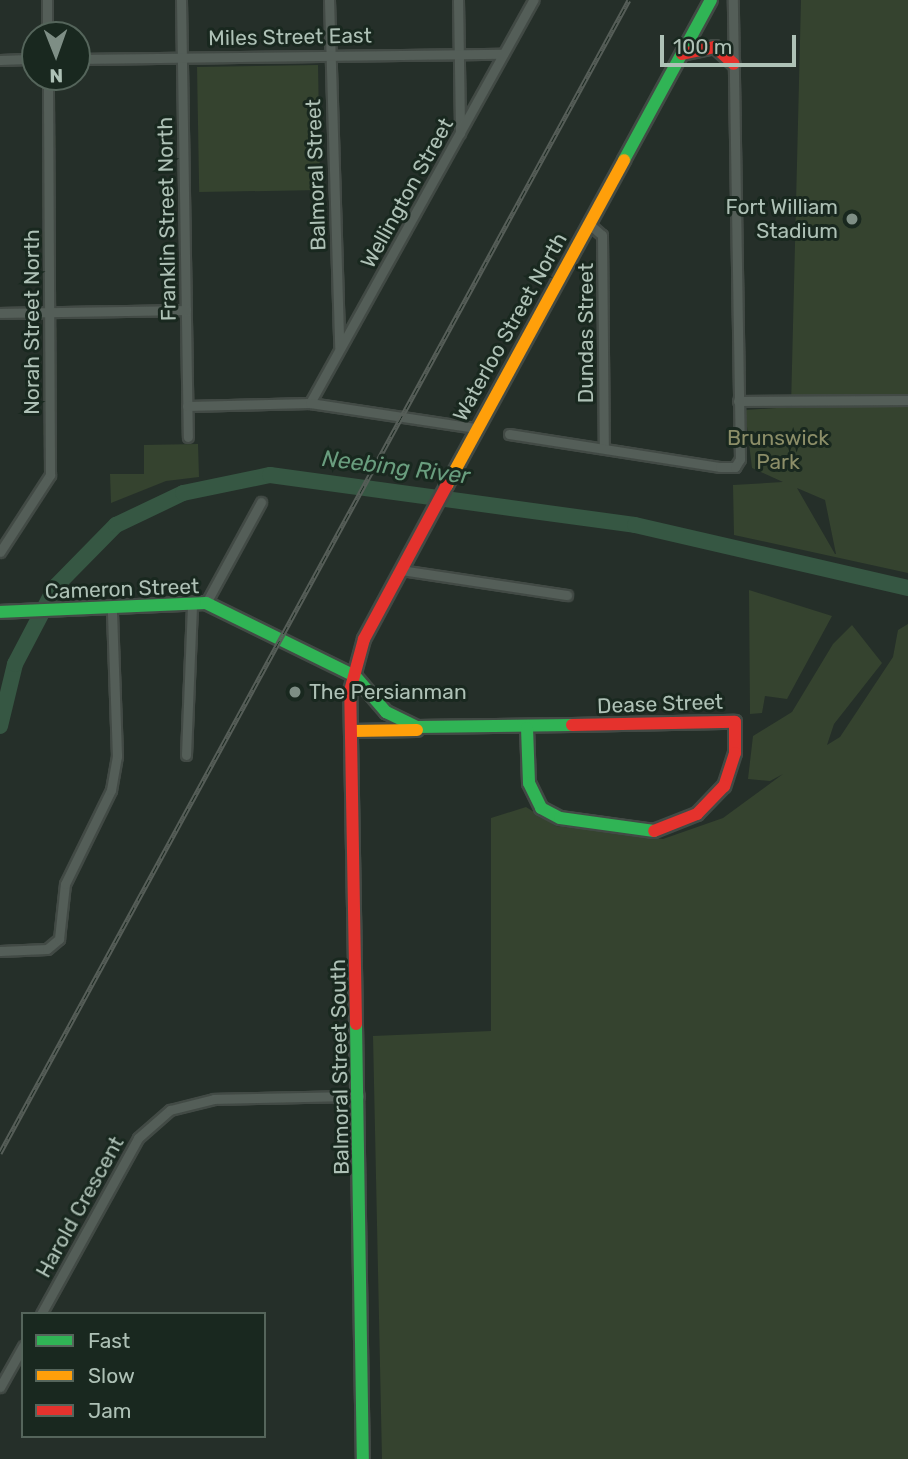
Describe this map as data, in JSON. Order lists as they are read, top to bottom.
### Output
{
  "streets": {
    "main road": [
      "Waterloo Street North",
      "Cameron Street",
      "Dease Street",
      "Balmoral Street South"
    ],
    "street": [
      "Miles Street East",
      "Balmoral Street",
      "Wellington Street",
      "Franklin Street North",
      "Norah Street North",
      "Dundas Street",
      "Harold Crescent"
    ]
  },
  "crossings": [
    ["Miles Street East", "Balmoral Street"],
    ["Miles Street East", "Wellington Street"],
    ["Miles Street East", "Franklin Street North"],
    ["Balmoral Street", "Wellington Street"],
    ["Waterloo Street North", "Dundas Street"],
    ["Waterloo Street North", "Cameron Street"],
    ["Waterloo Street North", "Dease Street"],
    ["Waterloo Street North", "Balmoral Street South"],
    ["Cameron Street", "Dease Street"],
    ["Cameron Street", "Balmoral Street South"],
    ["Dease Street", "Balmoral Street South"],
    ["Balmoral Street South", "Harold Crescent"]
  ],
  "water": ["Neebing River"],
  "parks": ["Brunswick Park"],
  "places": ["Fort William Stadium", "The Persianman"],
  "legend": ["Fast", "Slow", "Jam"],
  "scale_bar": "100 m",
  "north": "bottom"
}
